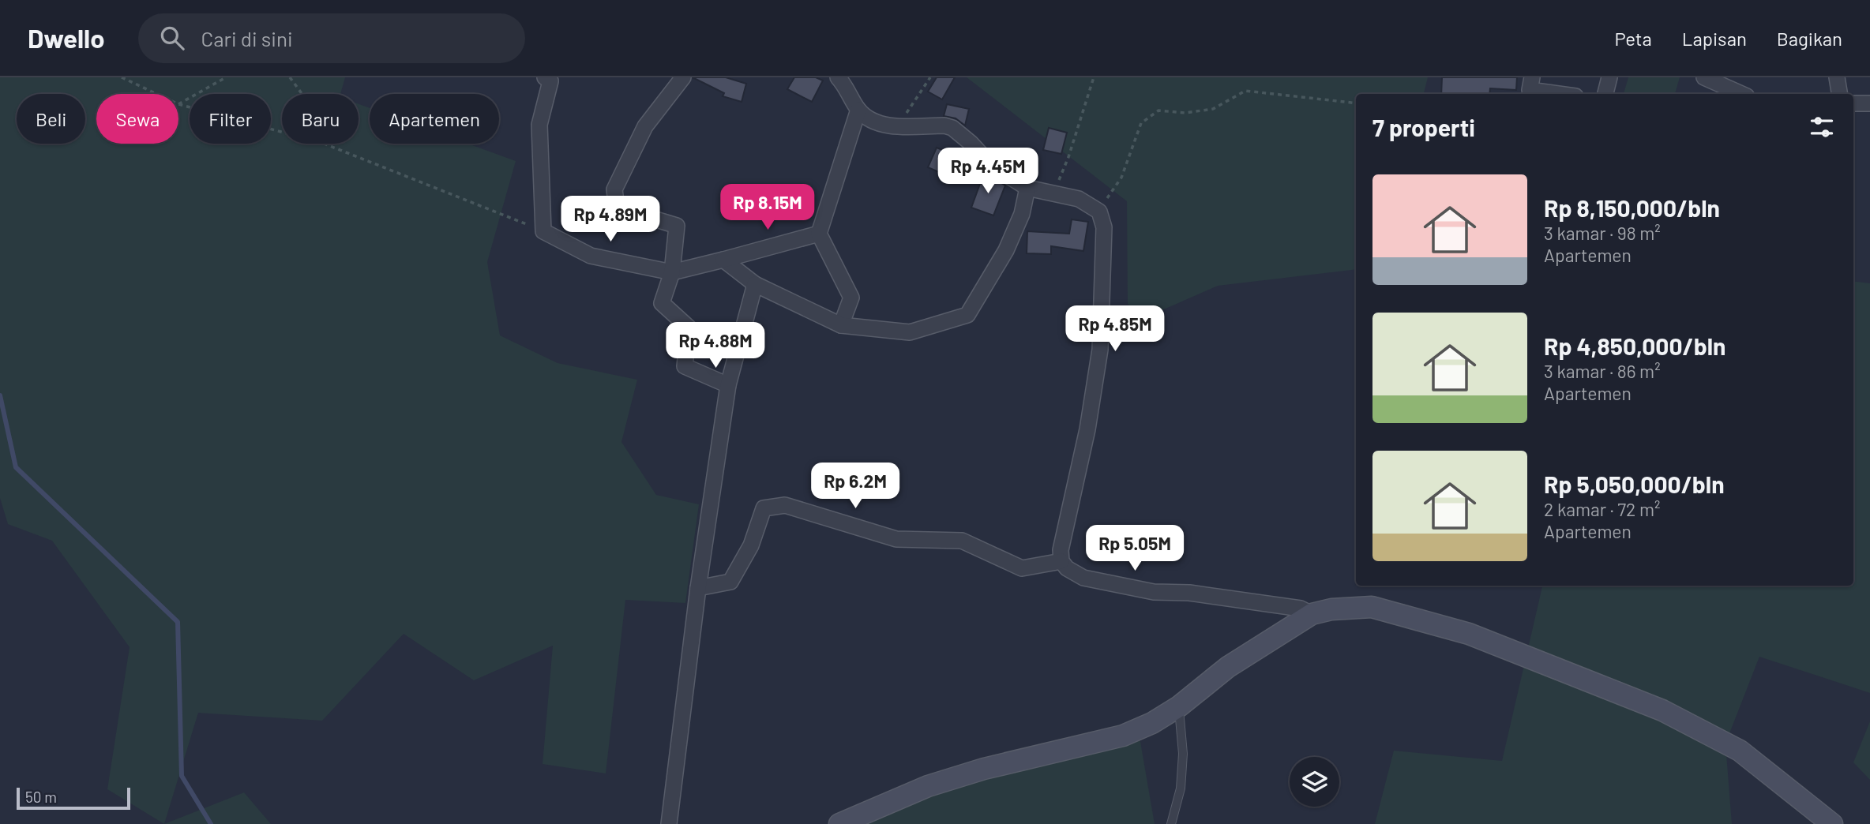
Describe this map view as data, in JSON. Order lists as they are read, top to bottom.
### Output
{
  "scale_bar": "50 m",
  "page": {
    "header": "Dwello",
    "search": "Cari di sini",
    "nav": ["Peta", "Lapisan", "Bagikan"],
    "chip": [
      "Beli",
      "Sewa",
      "Filter",
      "Baru",
      "Apartemen"
    ],
    "heading": "7 properti",
    "price": [
      "Rp 4.45M",
      "Rp 8.15M",
      "Rp 4.89M",
      "Rp 4.85M",
      "Rp 4.88M",
      "Rp 6.2M",
      "Rp 5.05M"
    ],
    "list": [
      {
        "name": "Rp 8,150,000/bln",
        "note": "3 kamar · 98 m² · Apartemen"
      },
      {
        "name": "Rp 4,850,000/bln",
        "note": "3 kamar · 86 m² · Apartemen"
      },
      {
        "name": "Rp 5,050,000/bln",
        "note": "2 kamar · 72 m² · Apartemen"
      }
    ],
    "scale": "50 m"
  }
}
